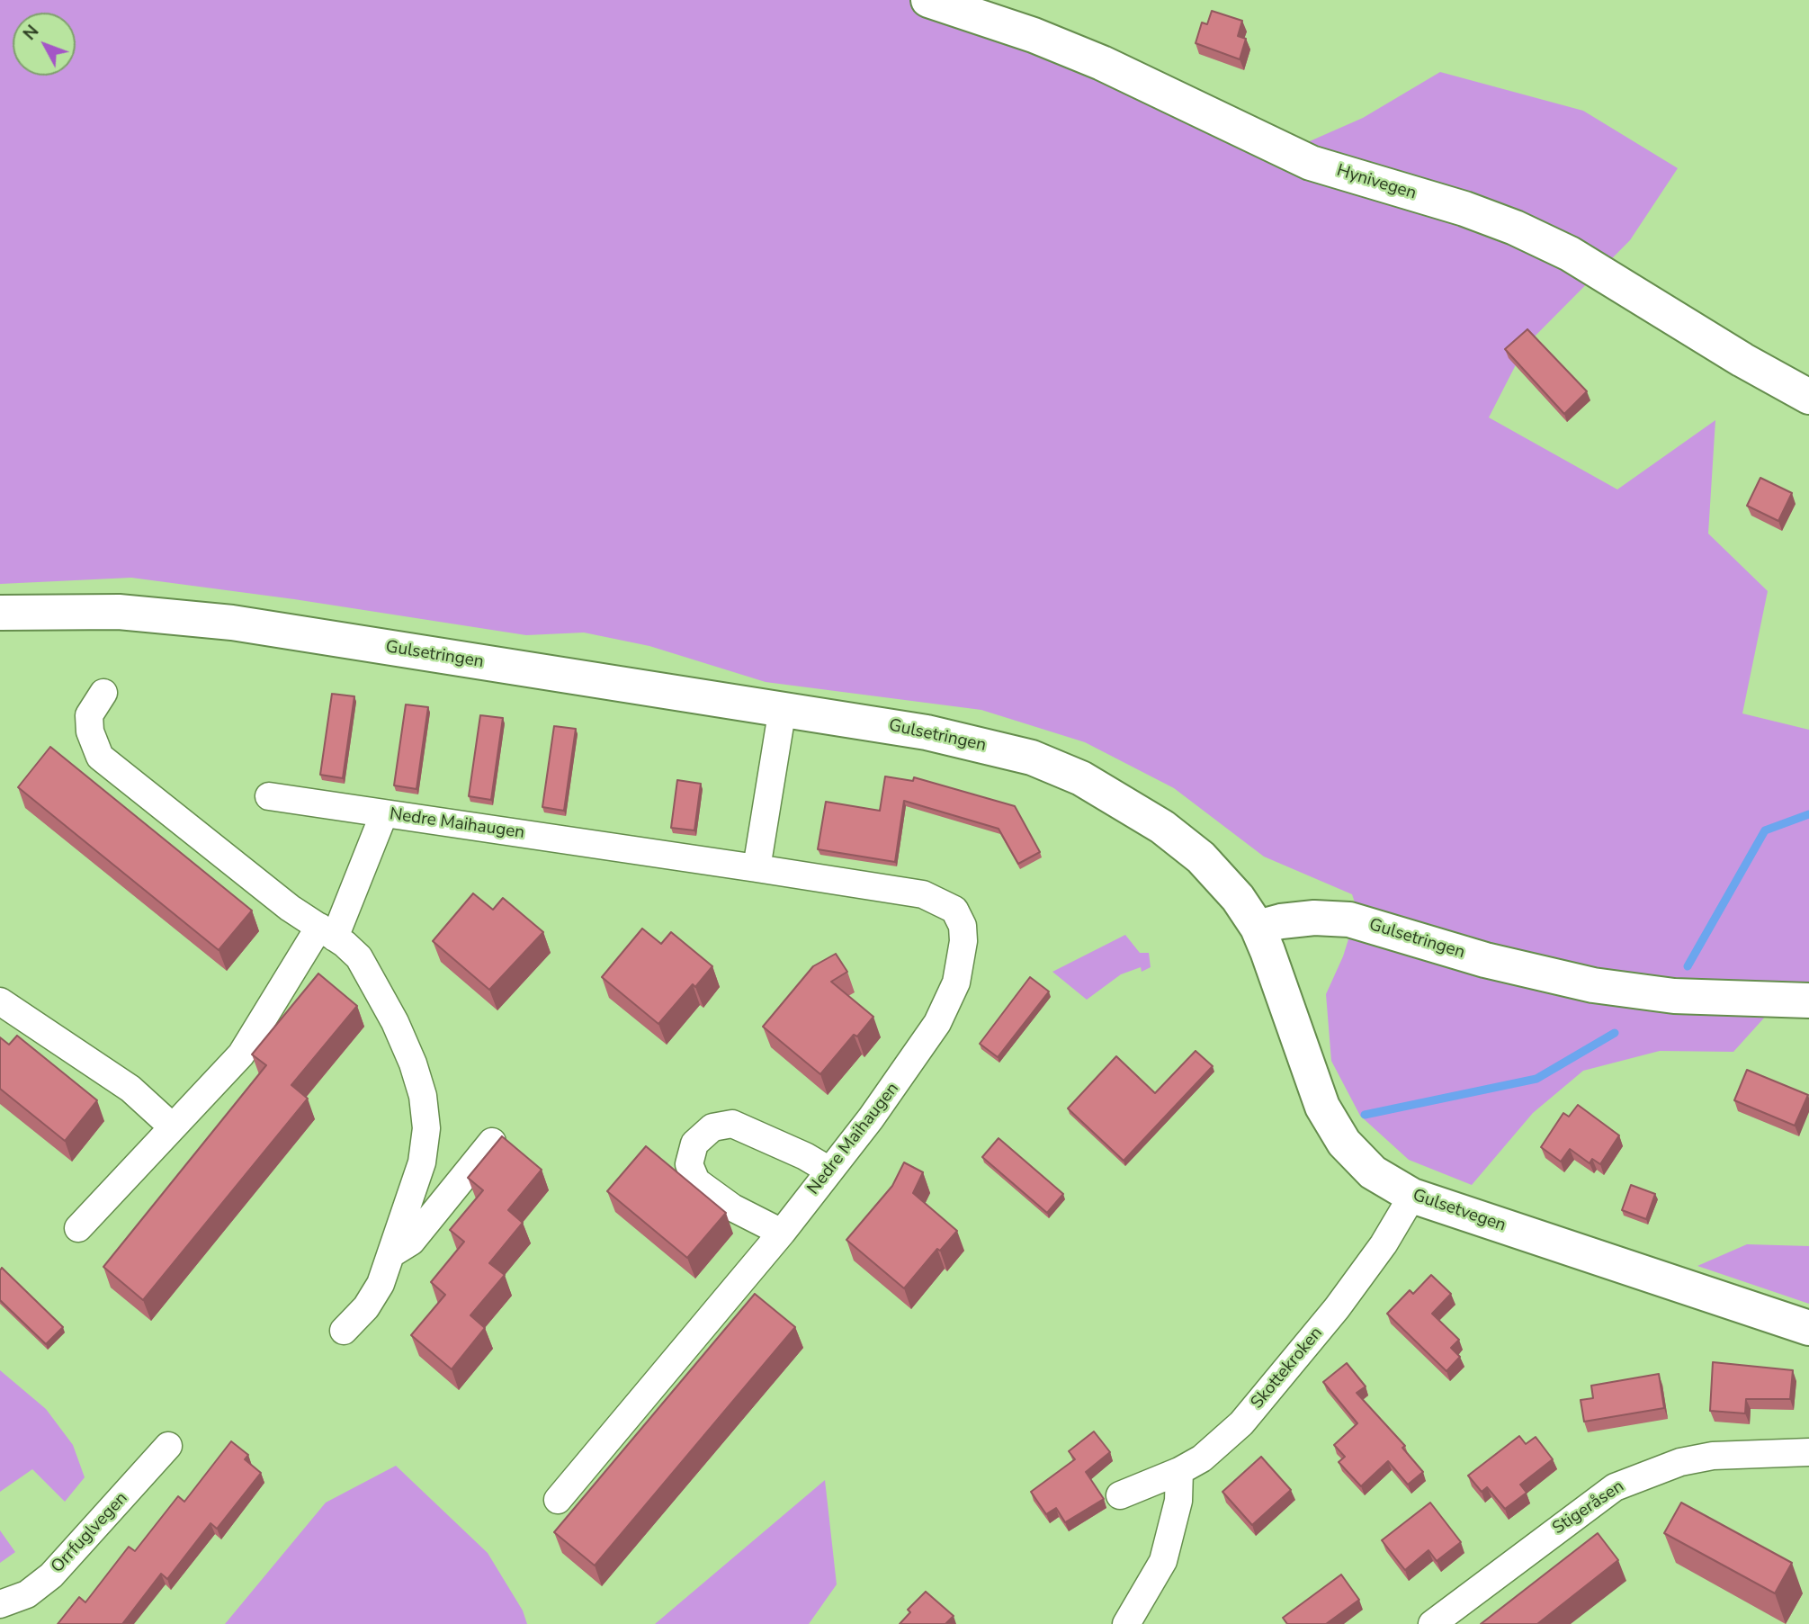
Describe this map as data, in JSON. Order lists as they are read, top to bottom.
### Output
{
  "streets": {
    "street": [
      "Hynivegen",
      "Gulsetringen",
      "Nedre Maihaugen",
      "Gulsetvegen",
      "Skottekroken",
      "Stigeråsen",
      "Orrfuglvegen"
    ]
  },
  "crossings": [
    ["Gulsetringen", "Gulsetvegen"],
    ["Gulsetvegen", "Skottekroken"]
  ],
  "north": "top left"
}
